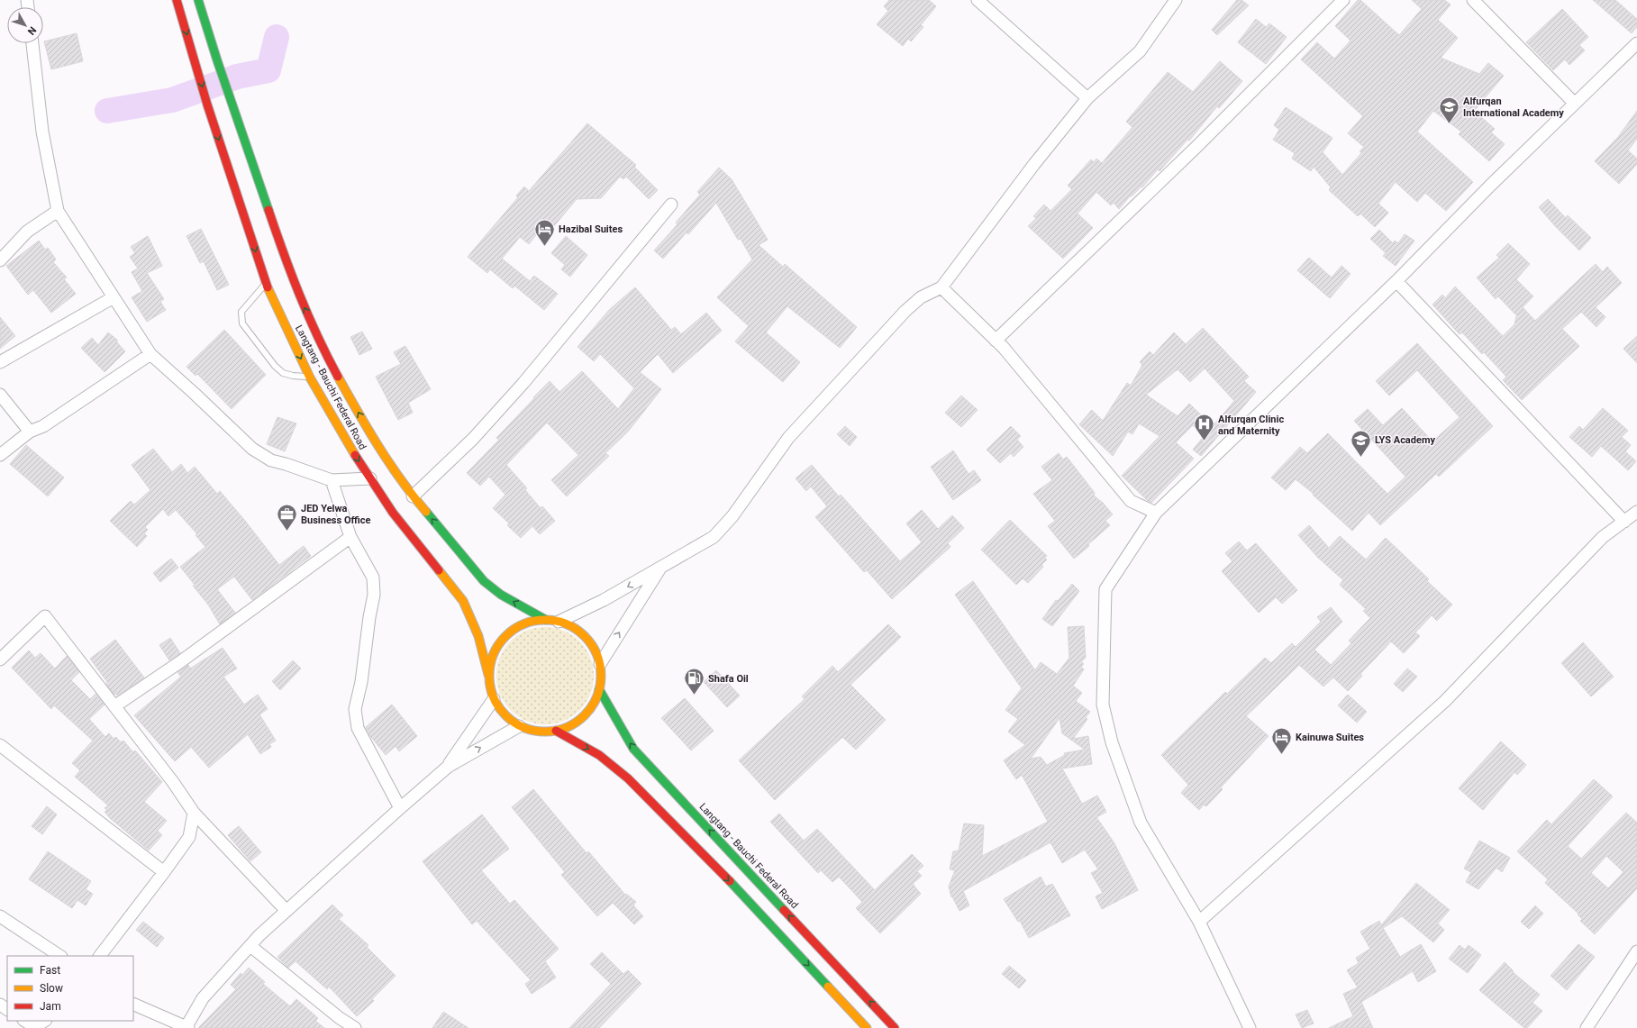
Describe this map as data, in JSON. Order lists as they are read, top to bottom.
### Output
{
  "streets": {
    "main road": ["Langtang - Bauchi Federal Road"]
  },
  "places": {
    "school or university": ["Alfurqan International Academy", "LYS Academy"],
    "hotel": ["Hazibal Suites", "Kainuwa Suites"],
    "hospital": ["Alfurqan Clinic and Maternity"],
    "office": ["JED Yelwa Business Office"],
    "fuel station": ["Shafa Oil"]
  },
  "legend": ["Fast", "Slow", "Jam"],
  "north": "bottom right"
}
